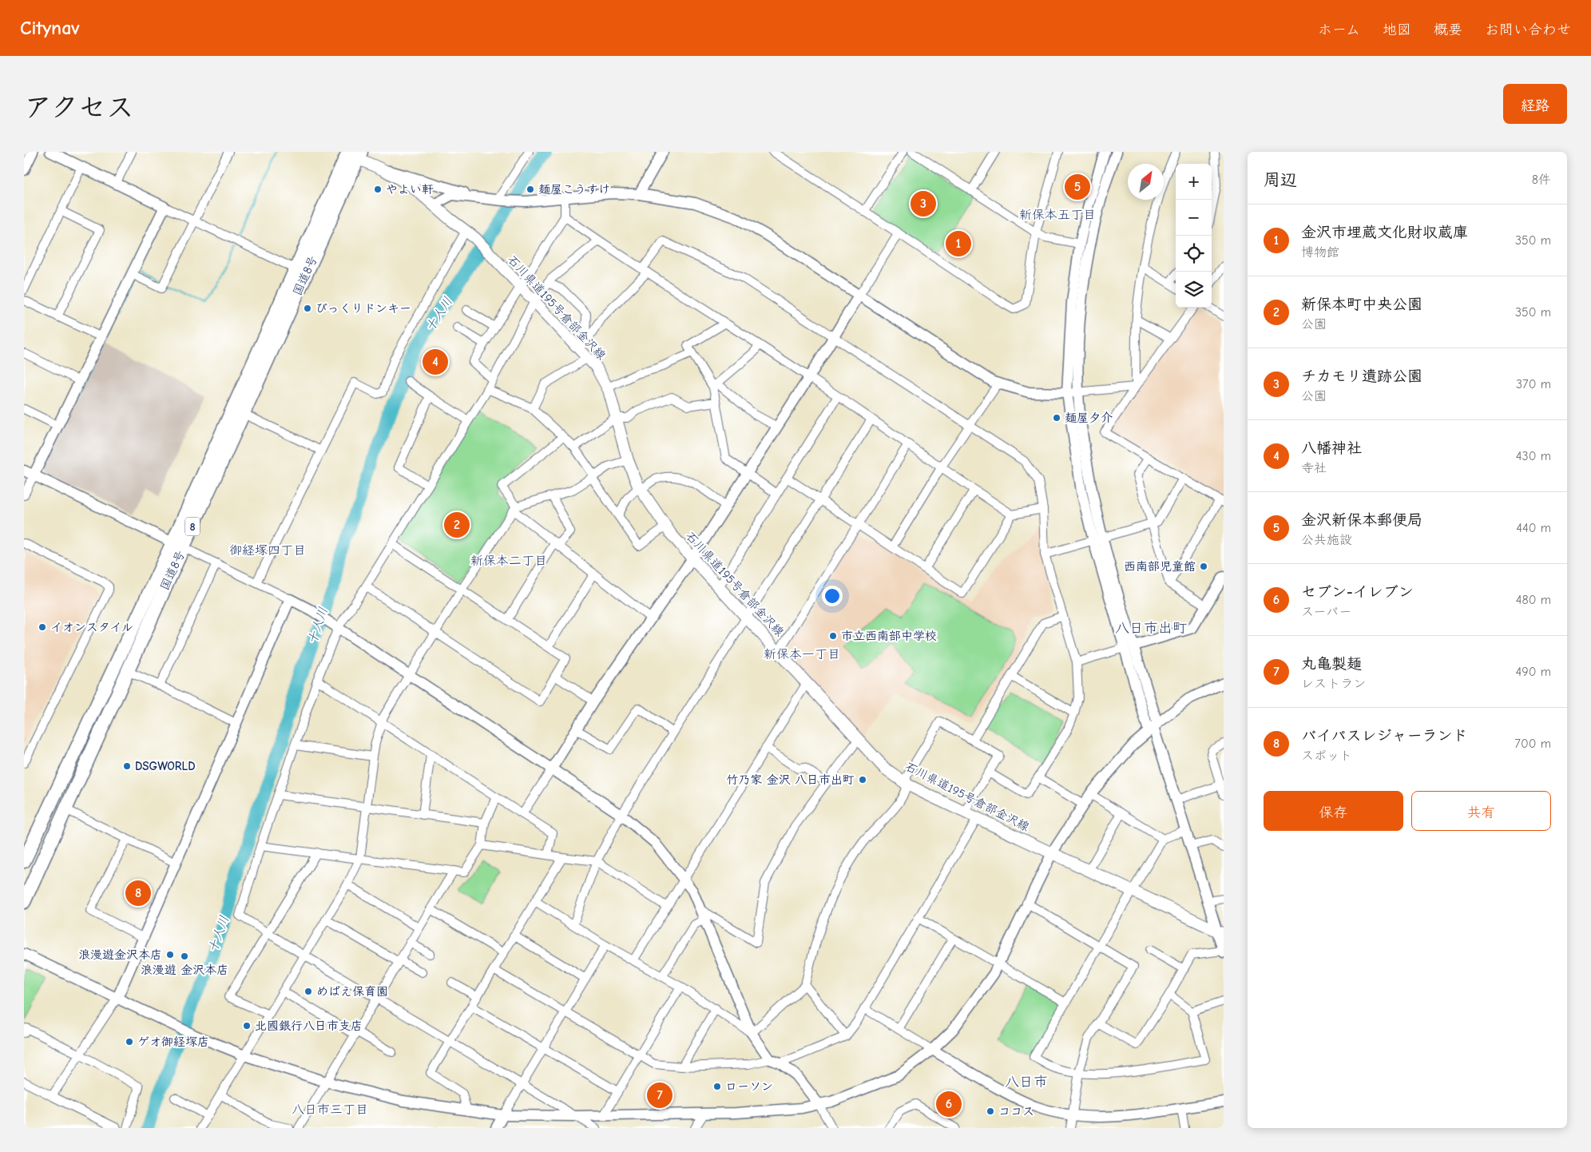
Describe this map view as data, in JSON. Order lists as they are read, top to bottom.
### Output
{
  "streets": {
    "highway": ["国道8号", "8"],
    "main road": ["石川県道195号倉部金沢線"]
  },
  "districts": [
    "新保本五丁目",
    "御経塚四丁目",
    "新保本二丁目",
    "八日市出町",
    "新保本一丁目",
    "八日市",
    "八日市三丁目"
  ],
  "water": ["十人川"],
  "places": [
    "やよい軒",
    "麺屋こうすけ",
    "びっくりドンキー",
    "麺屋夕介",
    "西南部児童館",
    "イオンスタイル",
    "市立西南部中学校",
    "DSGWORLD",
    "竹乃家 金沢 八日市出町",
    "浪漫遊金沢本店",
    "浪漫遊 金沢本店",
    "めばえ保育園",
    "北國銀行八日市支店",
    "ゲオ御経塚店",
    "ローソン",
    "ココス"
  ],
  "north": "top right",
  "page": {
    "header": "Citynav",
    "nav": [
      "ホーム",
      "地図",
      "概要",
      "お問い合わせ"
    ],
    "title": "アクセス",
    "buttons": [
      "経路",
      ["保存", "共有"]
    ],
    "heading": ["周辺", "8件"],
    "map_buttons": ["+", "−"],
    "pins": [
      "5",
      "3",
      "1",
      "4",
      "2",
      "8",
      "7",
      "6"
    ],
    "list": [
      {
        "mark": "1",
        "name": "金沢市埋蔵文化財収蔵庫",
        "note": "博物館",
        "value": "350 m"
      },
      {
        "mark": "2",
        "name": "新保本町中央公園",
        "note": "公園",
        "value": "350 m"
      },
      {
        "mark": "3",
        "name": "チカモリ遺跡公園",
        "note": "公園",
        "value": "370 m"
      },
      {
        "mark": "4",
        "name": "八幡神社",
        "note": "寺社",
        "value": "430 m"
      },
      {
        "mark": "5",
        "name": "金沢新保本郵便局",
        "note": "公共施設",
        "value": "440 m"
      },
      {
        "mark": "6",
        "name": "セブン-イレブン",
        "note": "スーパー",
        "value": "480 m"
      },
      {
        "mark": "7",
        "name": "丸亀製麺",
        "note": "レストラン",
        "value": "490 m"
      },
      {
        "mark": "8",
        "name": "バイパスレジャーランド",
        "note": "スポット",
        "value": "700 m"
      }
    ]
  }
}
